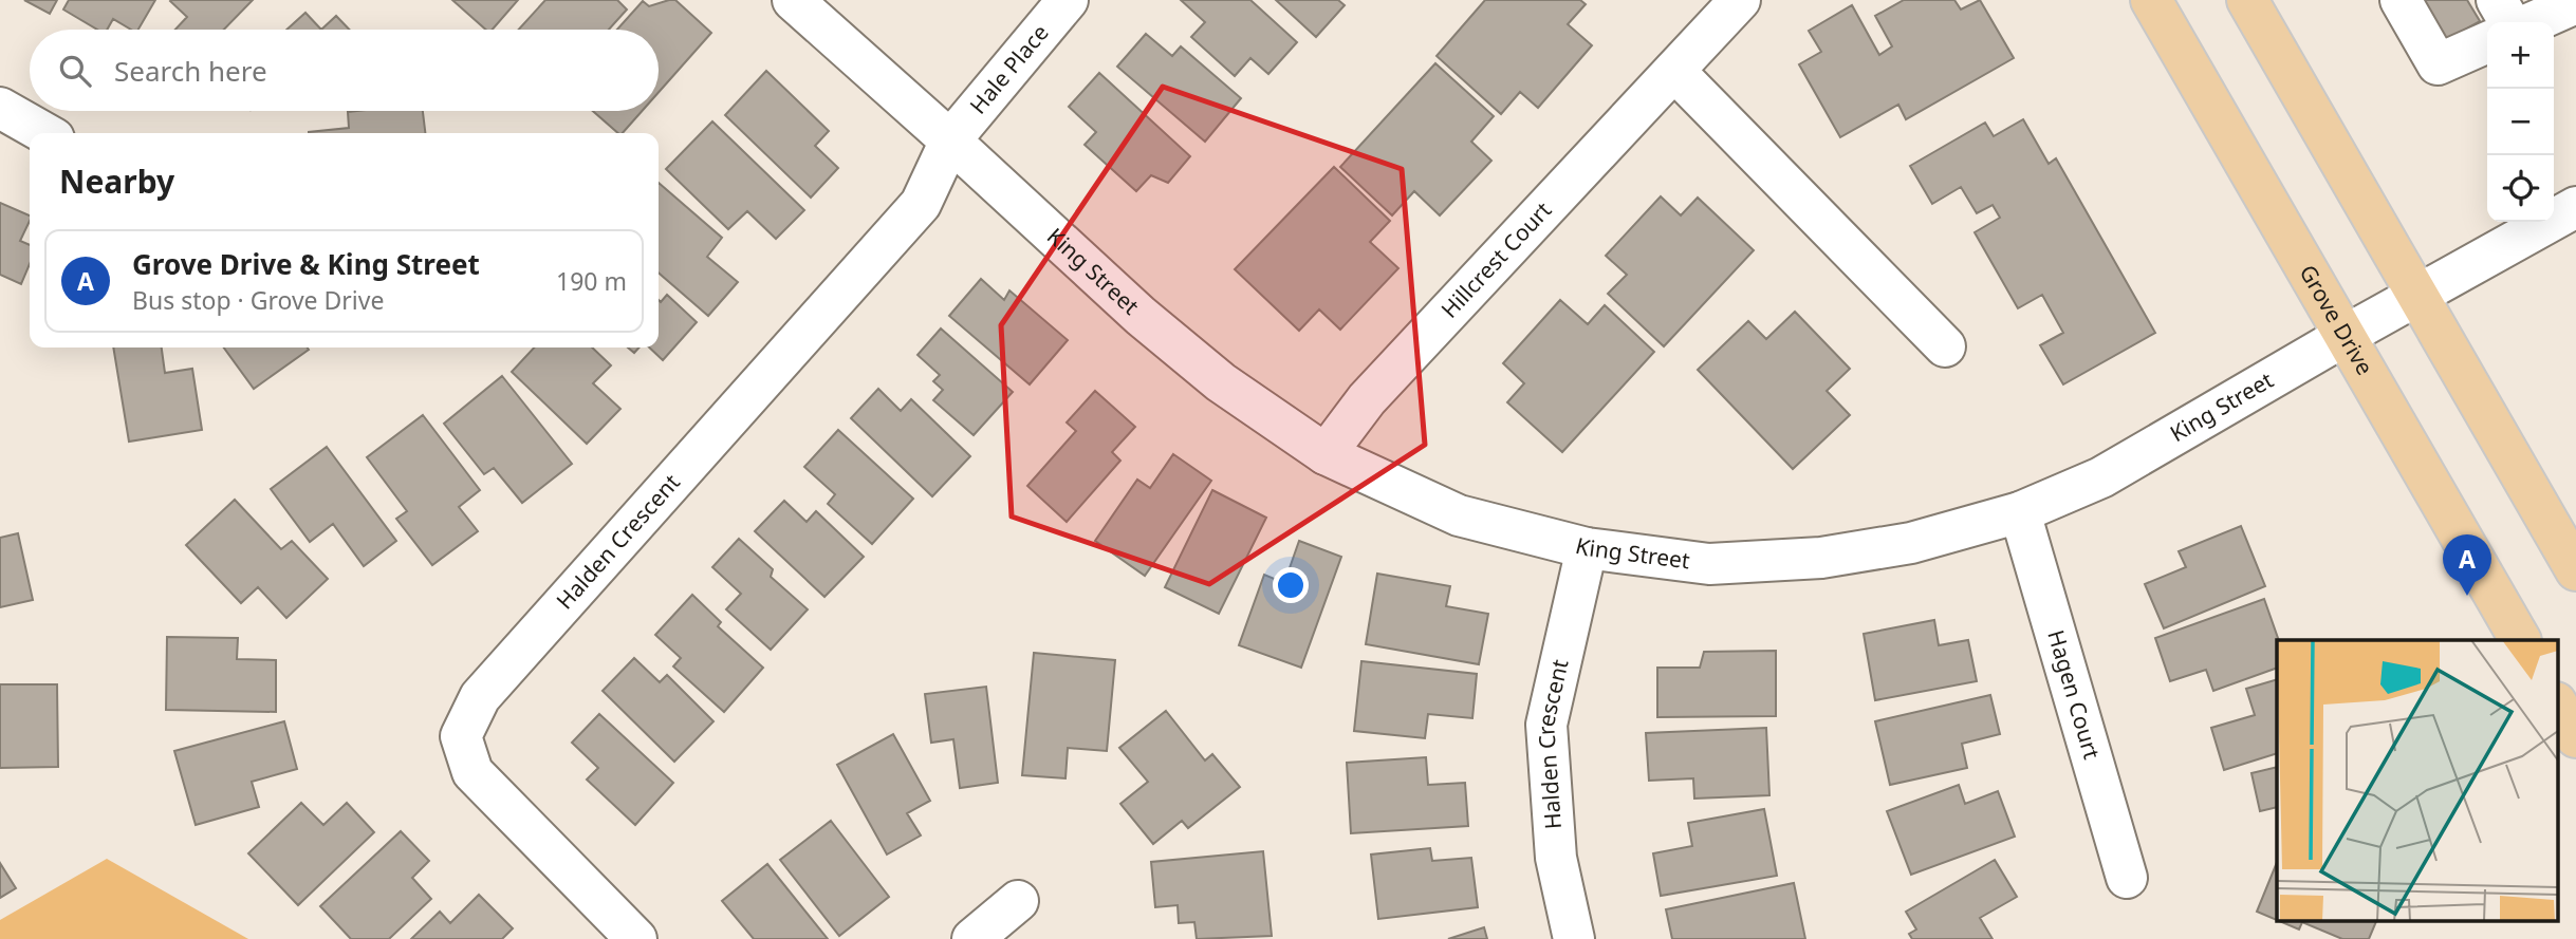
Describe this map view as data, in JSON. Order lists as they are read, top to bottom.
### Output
{
  "streets": {
    "main road": ["Grove Drive"],
    "street": [
      "Hale Place",
      "Hillcrest Court",
      "King Street",
      "Halden Crescent",
      "Hagen Court"
    ]
  },
  "crossings": [
    ["Hale Place", "King Street"],
    ["Hale Place", "Halden Crescent"],
    ["Hillcrest Court", "King Street"],
    ["King Street", "Grove Drive"],
    ["King Street", "Halden Crescent"],
    ["King Street", "Hagen Court"]
  ],
  "page": {
    "map_buttons": ["+", "−"],
    "search": "Search here",
    "heading": "Nearby",
    "list": [
      {
        "mark": "A",
        "name": "Grove Drive & King Street",
        "note": "Bus stop · Grove Drive",
        "value": "190 m"
      }
    ],
    "pins": "A"
  }
}
